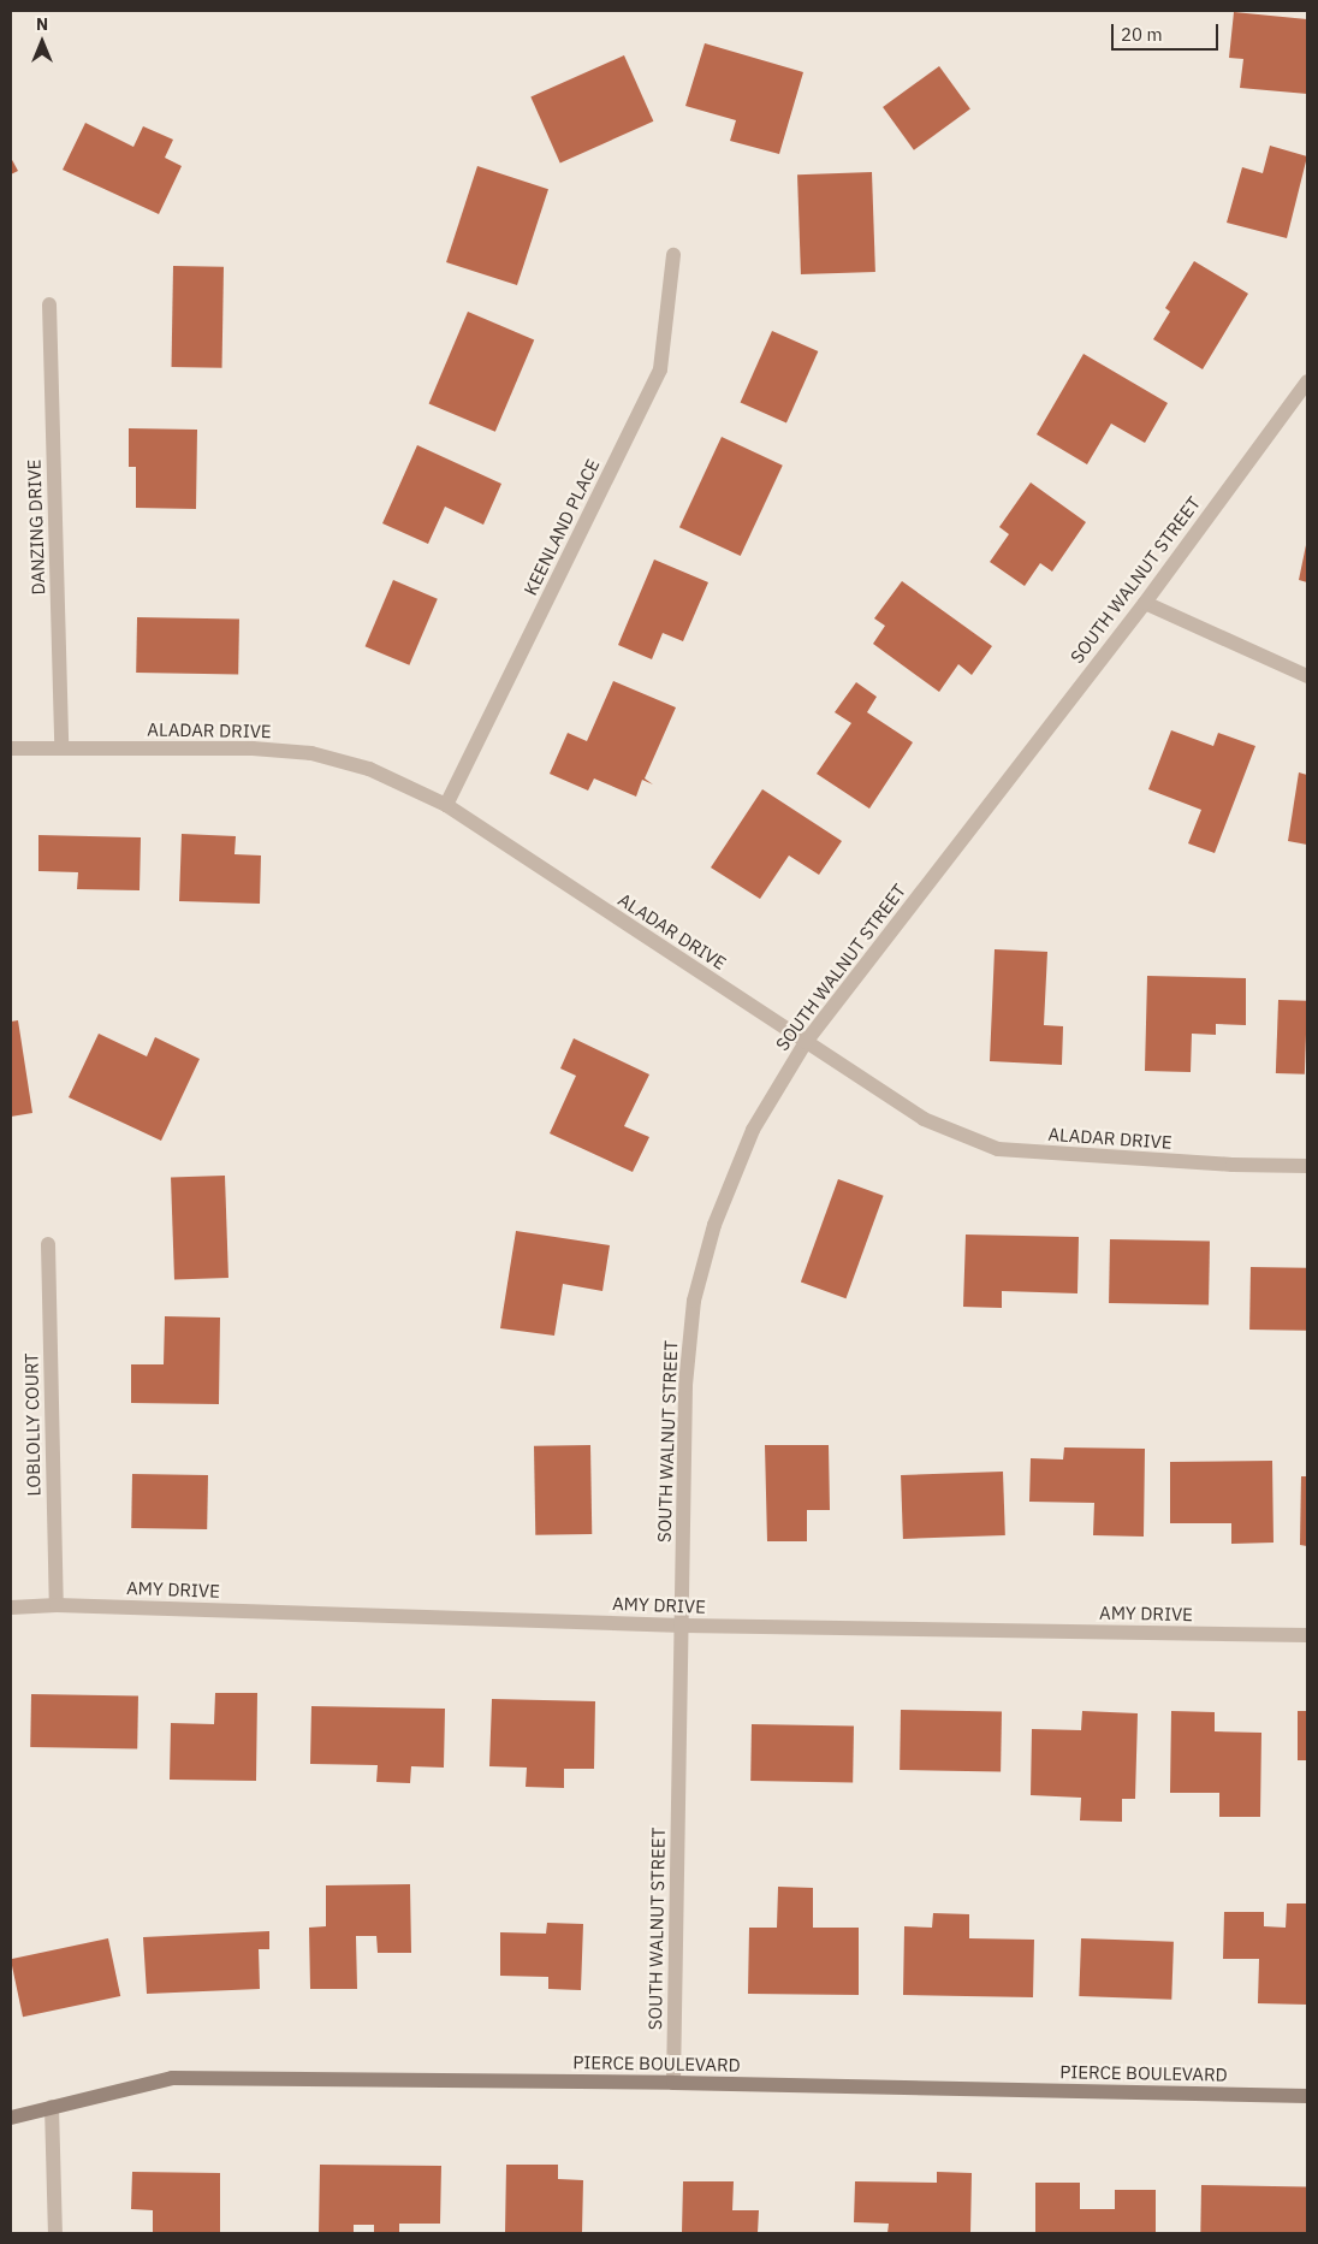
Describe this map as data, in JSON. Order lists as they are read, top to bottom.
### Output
{
  "streets": {
    "street": [
      "DANZING DRIVE",
      "KEENLAND PLACE",
      "SOUTH WALNUT STREET",
      "ALADAR DRIVE",
      "LOBLOLLY COURT",
      "AMY DRIVE",
      "PIERCE BOULEVARD"
    ]
  },
  "crossings": [
    ["DANZING DRIVE", "ALADAR DRIVE"],
    ["KEENLAND PLACE", "ALADAR DRIVE"],
    ["SOUTH WALNUT STREET", "ALADAR DRIVE"],
    ["SOUTH WALNUT STREET", "AMY DRIVE"],
    ["SOUTH WALNUT STREET", "PIERCE BOULEVARD"],
    ["LOBLOLLY COURT", "AMY DRIVE"]
  ],
  "scale_bar": "20 m",
  "north": "top"
}
